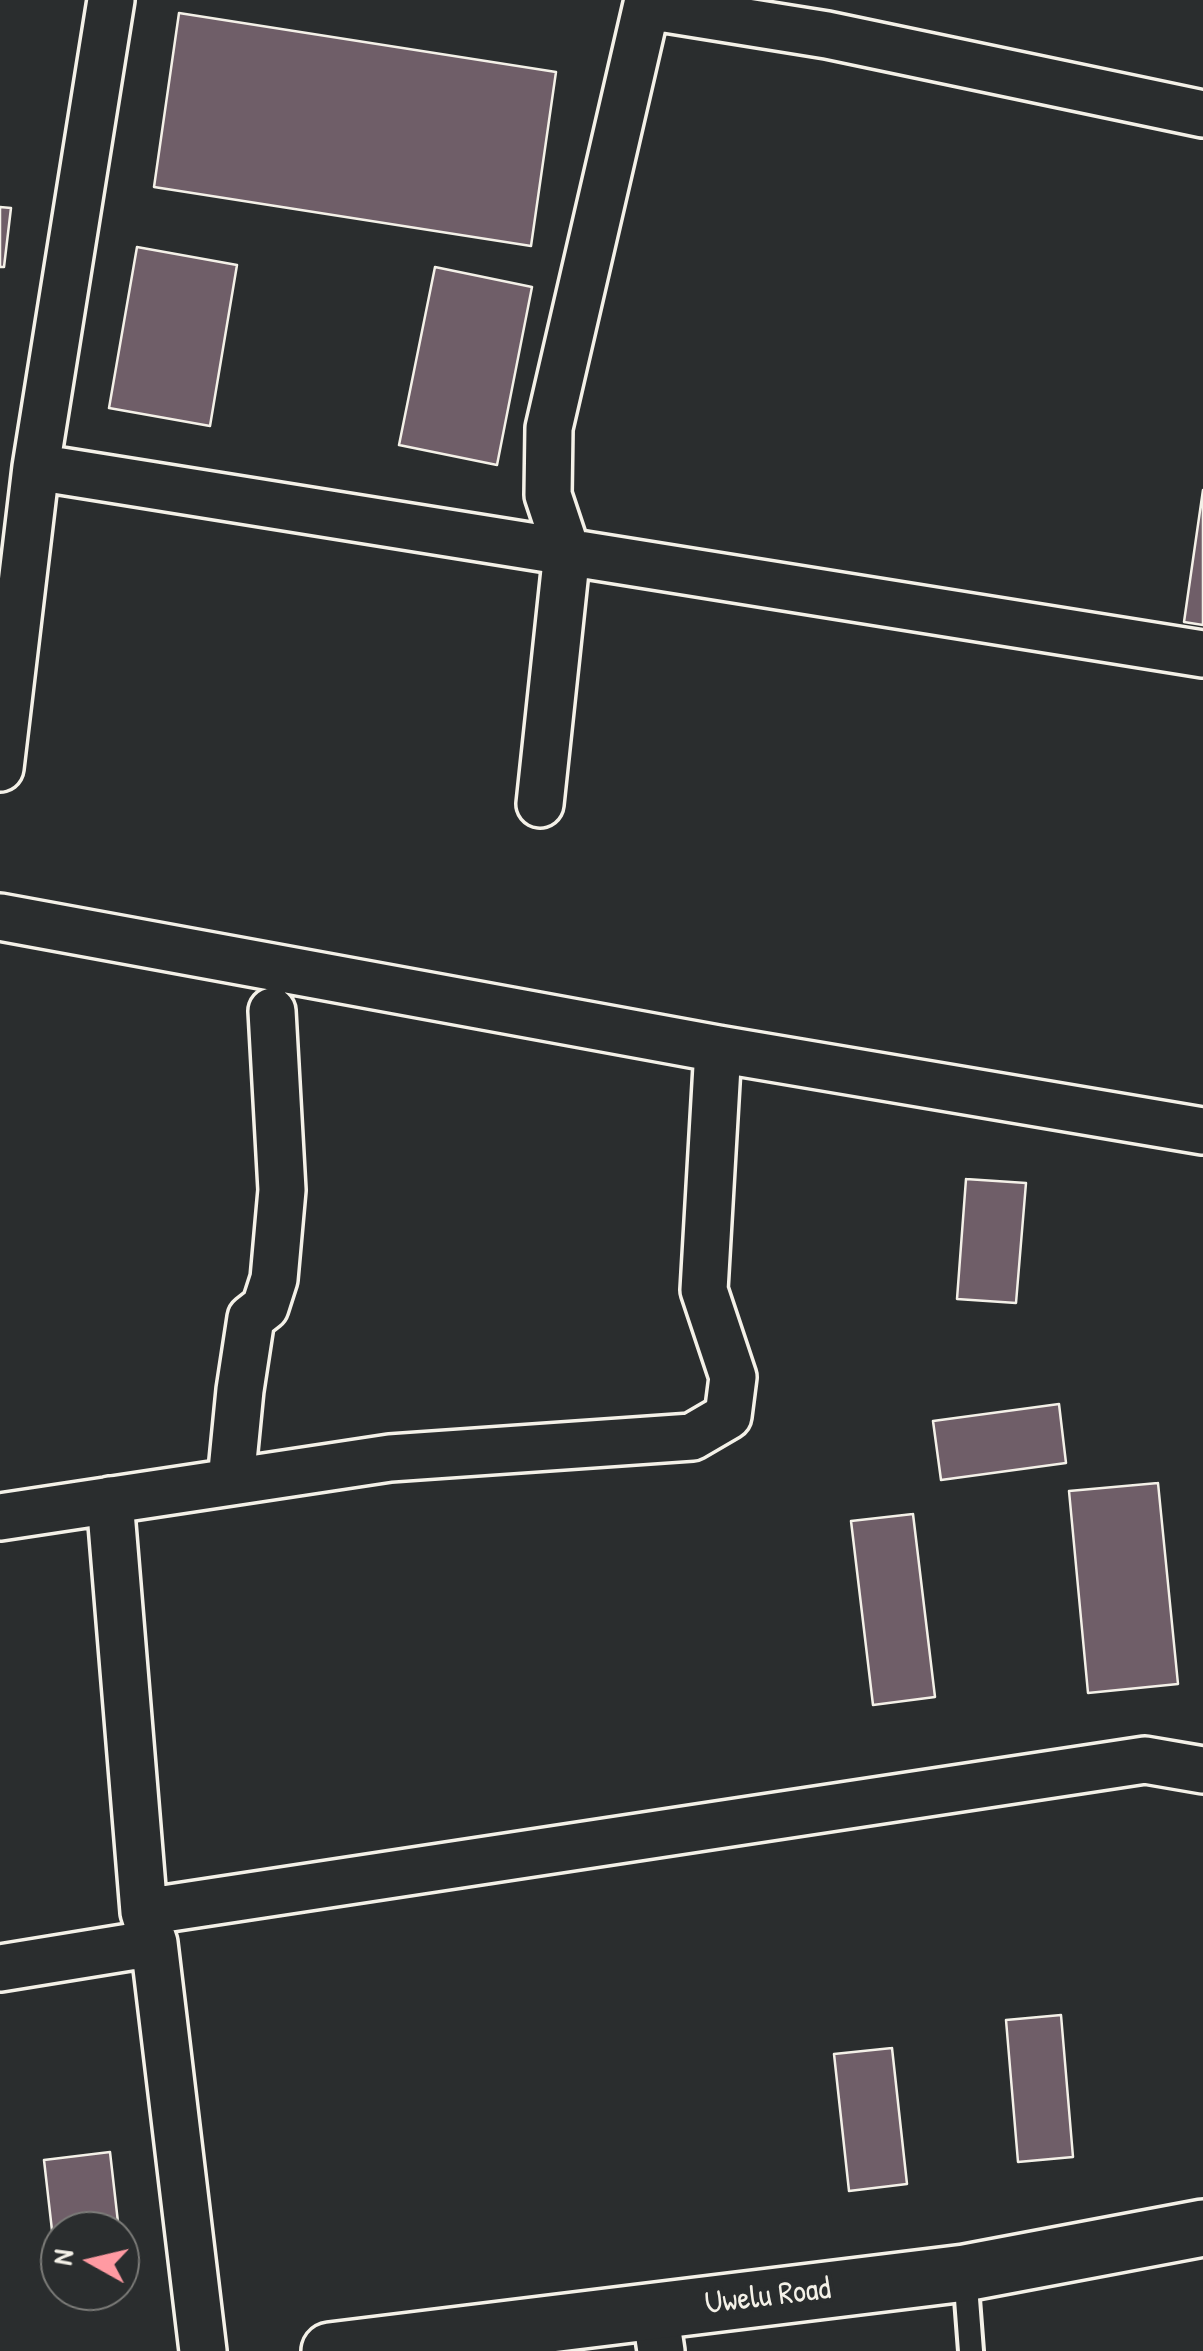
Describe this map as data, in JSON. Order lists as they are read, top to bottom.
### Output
{
  "streets": {
    "street": ["Uwelu Road"]
  },
  "north": "left"
}
